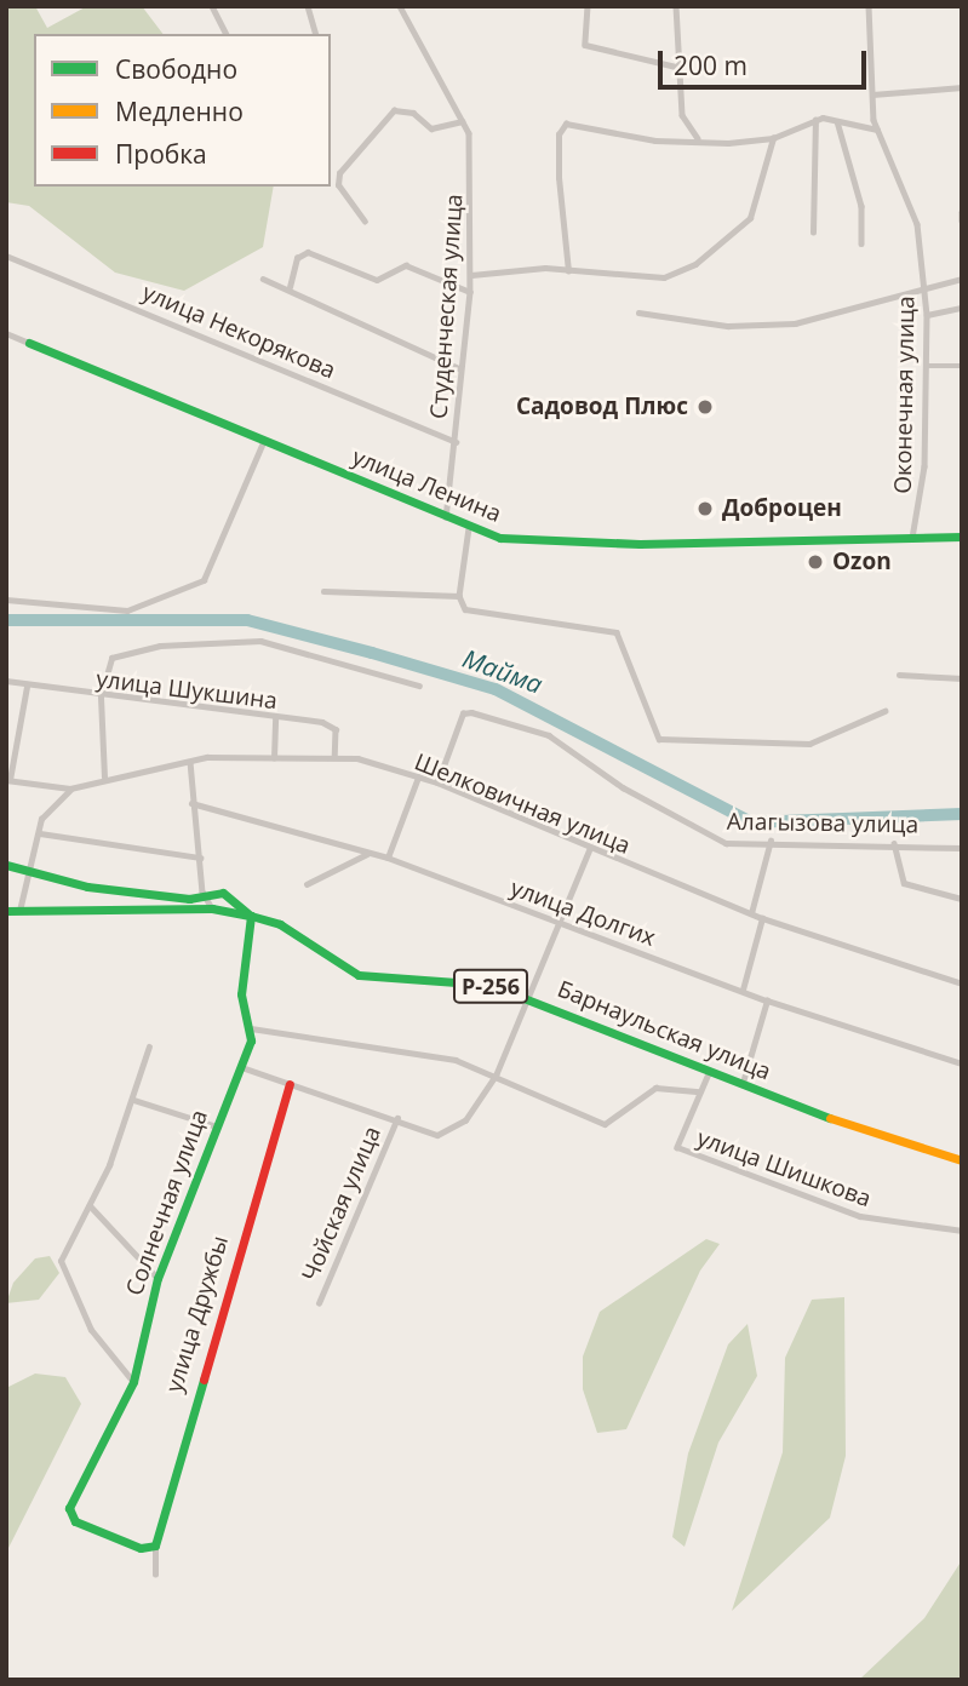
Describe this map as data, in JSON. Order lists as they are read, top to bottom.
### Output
{
  "streets": {
    "street": [
      "Студенческая улица",
      "улица Некорякова",
      "Оконечная улица",
      "улица Ленина",
      "улица Шукшина",
      "Шелковичная улица",
      "Алагызова улица",
      "улица Долгих",
      "Р-256",
      "Барнаульская улица",
      "улица Шишкова",
      "Солнечная улица",
      "Чойская улица",
      "улица Дружбы"
    ]
  },
  "crossings": [
    ["Студенческая улица", "улица Некорякова"],
    ["Студенческая улица", "улица Ленина"],
    ["Оконечная улица", "улица Ленина"],
    ["улица Шукшина", "Шелковичная улица"],
    ["Шелковичная улица", "Алагызова улица"],
    ["Барнаульская улица", "улица Шишкова"],
    ["Барнаульская улица", "Солнечная улица"],
    ["Солнечная улица", "улица Дружбы"]
  ],
  "water": ["Майма"],
  "places": ["Садовод Плюс", "Доброцен", "Ozon"],
  "legend": ["Свободно", "Медленно", "Пробка"],
  "scale_bar": "200 m"
}
